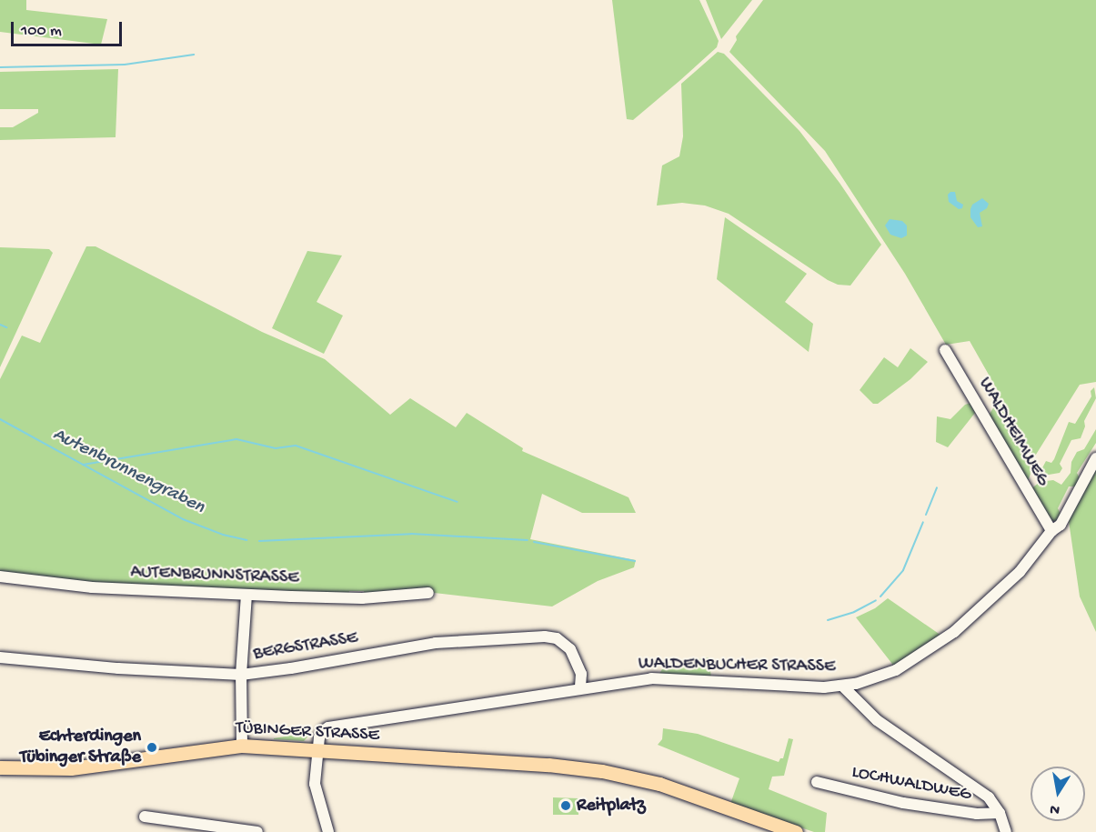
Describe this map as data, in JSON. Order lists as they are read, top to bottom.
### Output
{
  "streets": {
    "main road": ["TÜBINGER STRASSE"],
    "street": [
      "WALDHEIMWEG",
      "AUTENBRUNNSTRASSE",
      "BERGSTRASSE",
      "WALDENBUCHER STRASSE",
      "LOCHWALDWEG"
    ]
  },
  "crossings": [
    ["WALDHEIMWEG", "WALDENBUCHER STRASSE"],
    ["BERGSTRASSE", "WALDENBUCHER STRASSE"],
    ["WALDENBUCHER STRASSE", "TÜBINGER STRASSE"]
  ],
  "water": ["Autenbrunnengraben"],
  "places": ["Echterdingen Tübinger Straße", "Reitplatz"],
  "scale_bar": "100 m",
  "north": "bottom"
}
